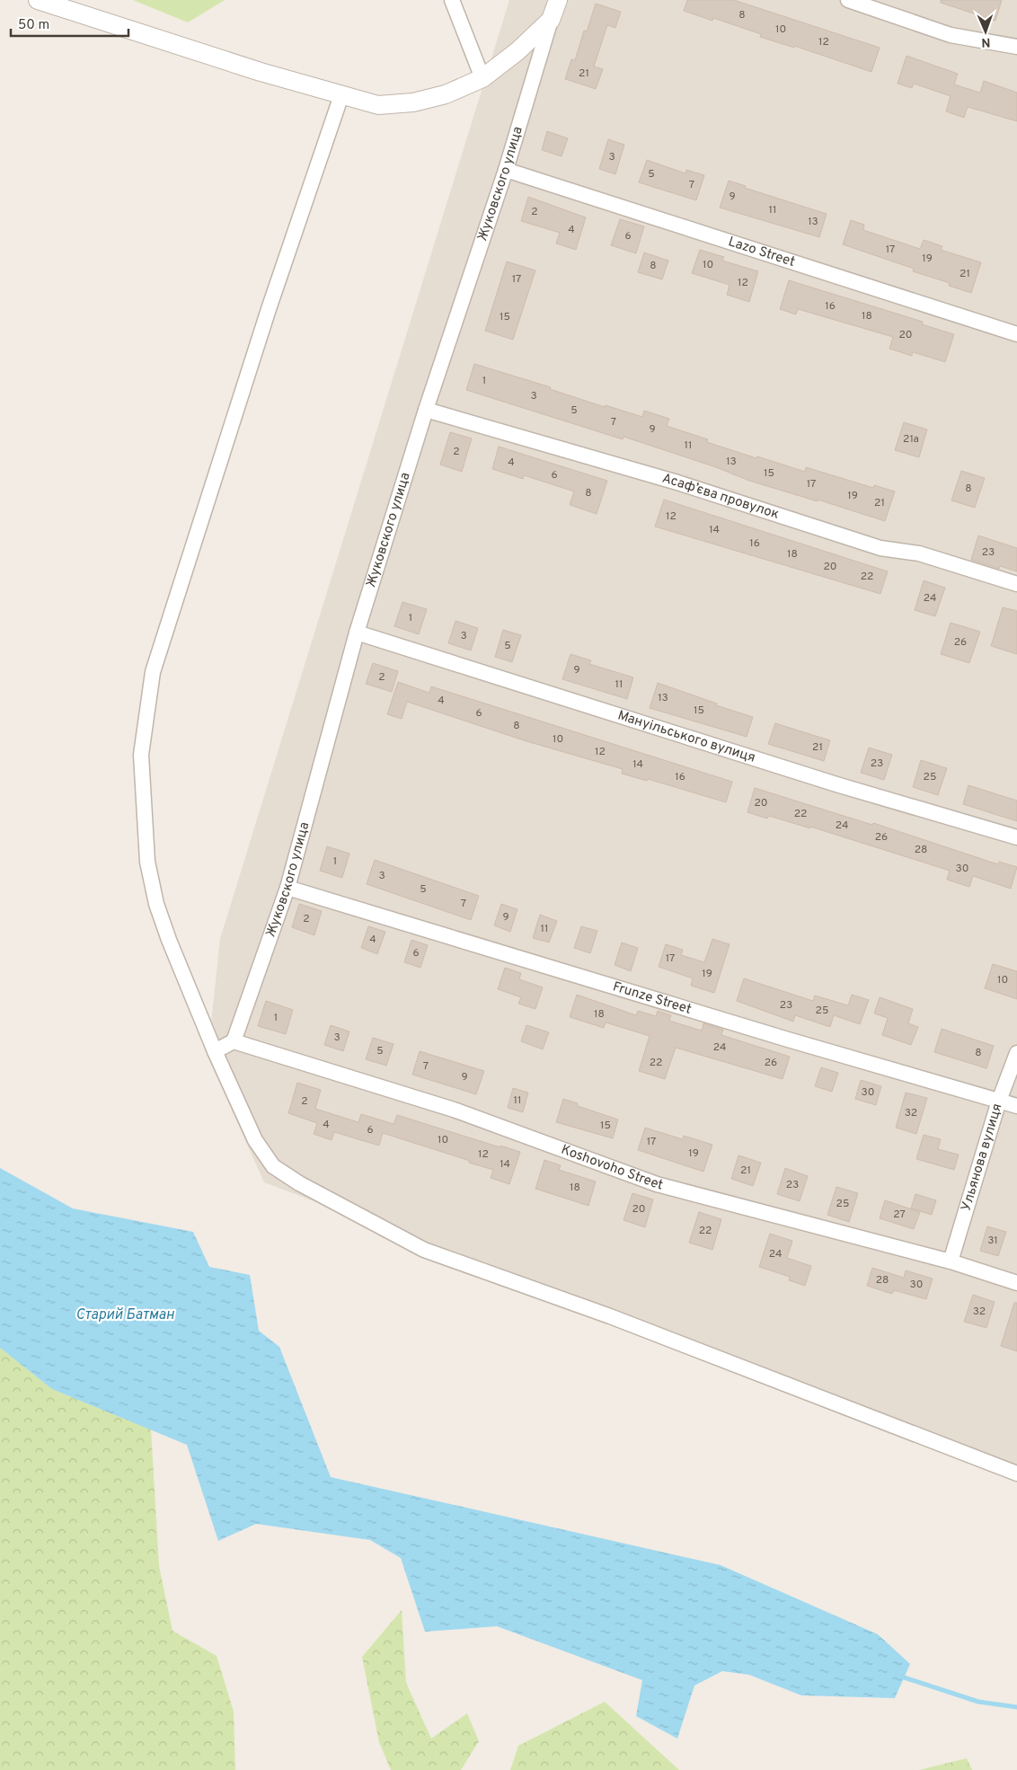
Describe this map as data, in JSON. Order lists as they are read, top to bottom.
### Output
{
  "streets": {
    "street": [
      "Жуковского улица",
      "Lazo Street",
      "Асаф’єва провулок",
      "Мануільського вулиця",
      "Frunze Street",
      "Ульянова вулиця",
      "Koshovoho Street"
    ]
  },
  "crossings": [
    ["Жуковского улица", "Lazo Street"],
    ["Жуковского улица", "Асаф’єва провулок"],
    ["Жуковского улица", "Мануільського вулиця"],
    ["Жуковского улица", "Frunze Street"],
    ["Жуковского улица", "Koshovoho Street"],
    ["Frunze Street", "Ульянова вулиця"],
    ["Ульянова вулиця", "Koshovoho Street"]
  ],
  "water": ["Старий Батман"],
  "house_numbers": [
    "8",
    "10",
    "12",
    "21",
    "3",
    "5",
    "7",
    "9",
    "11",
    "2",
    "13",
    "4",
    "6",
    "17",
    "19",
    "10",
    "8",
    "21",
    "17",
    "12",
    "16",
    "18",
    "15",
    "20",
    "1",
    "3",
    "5",
    "7",
    "9",
    "21а",
    "11",
    "2",
    "13",
    "4",
    "15",
    "6",
    "17",
    "8",
    "8",
    "19",
    "21",
    "12",
    "14",
    "16",
    "23",
    "18",
    "20",
    "22",
    "24",
    "1",
    "3",
    "26",
    "5",
    "9",
    "2",
    "11",
    "13",
    "4",
    "15",
    "6",
    "8",
    "10",
    "21",
    "12",
    "23",
    "14",
    "16",
    "25",
    "20",
    "22",
    "24",
    "26",
    "28",
    "1",
    "30",
    "3",
    "5",
    "7",
    "9",
    "2",
    "11",
    "4",
    "6",
    "17",
    "19",
    "10",
    "23",
    "25",
    "18",
    "1",
    "3",
    "24",
    "5",
    "8",
    "22",
    "26",
    "7",
    "9",
    "30",
    "11",
    "2",
    "32",
    "4",
    "15",
    "6",
    "10",
    "17",
    "19",
    "12",
    "14",
    "21",
    "23",
    "18",
    "25",
    "20",
    "27",
    "22",
    "31",
    "24",
    "28",
    "30",
    "32"
  ],
  "scale_bar": "50 m",
  "north": "bottom"
}
